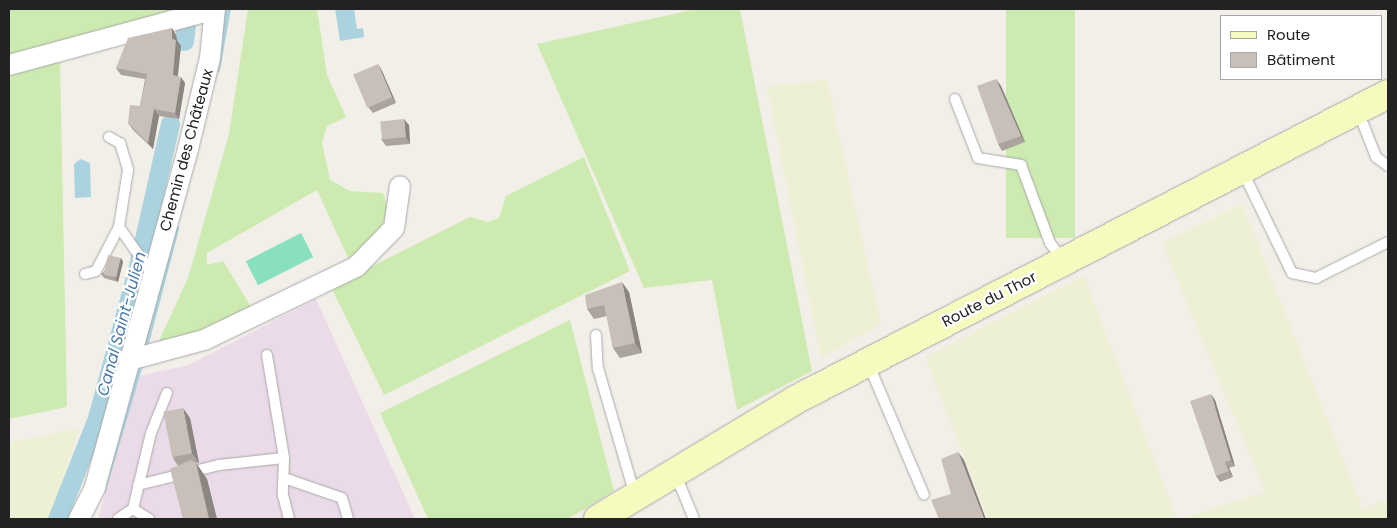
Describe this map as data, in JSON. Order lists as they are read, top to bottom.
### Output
{
  "streets": {
    "street": ["Chemin des Châteaux", "Route du Thor"]
  },
  "water": ["Canal Saint-Julien"],
  "legend": ["Route", "Bâtiment"]
}
